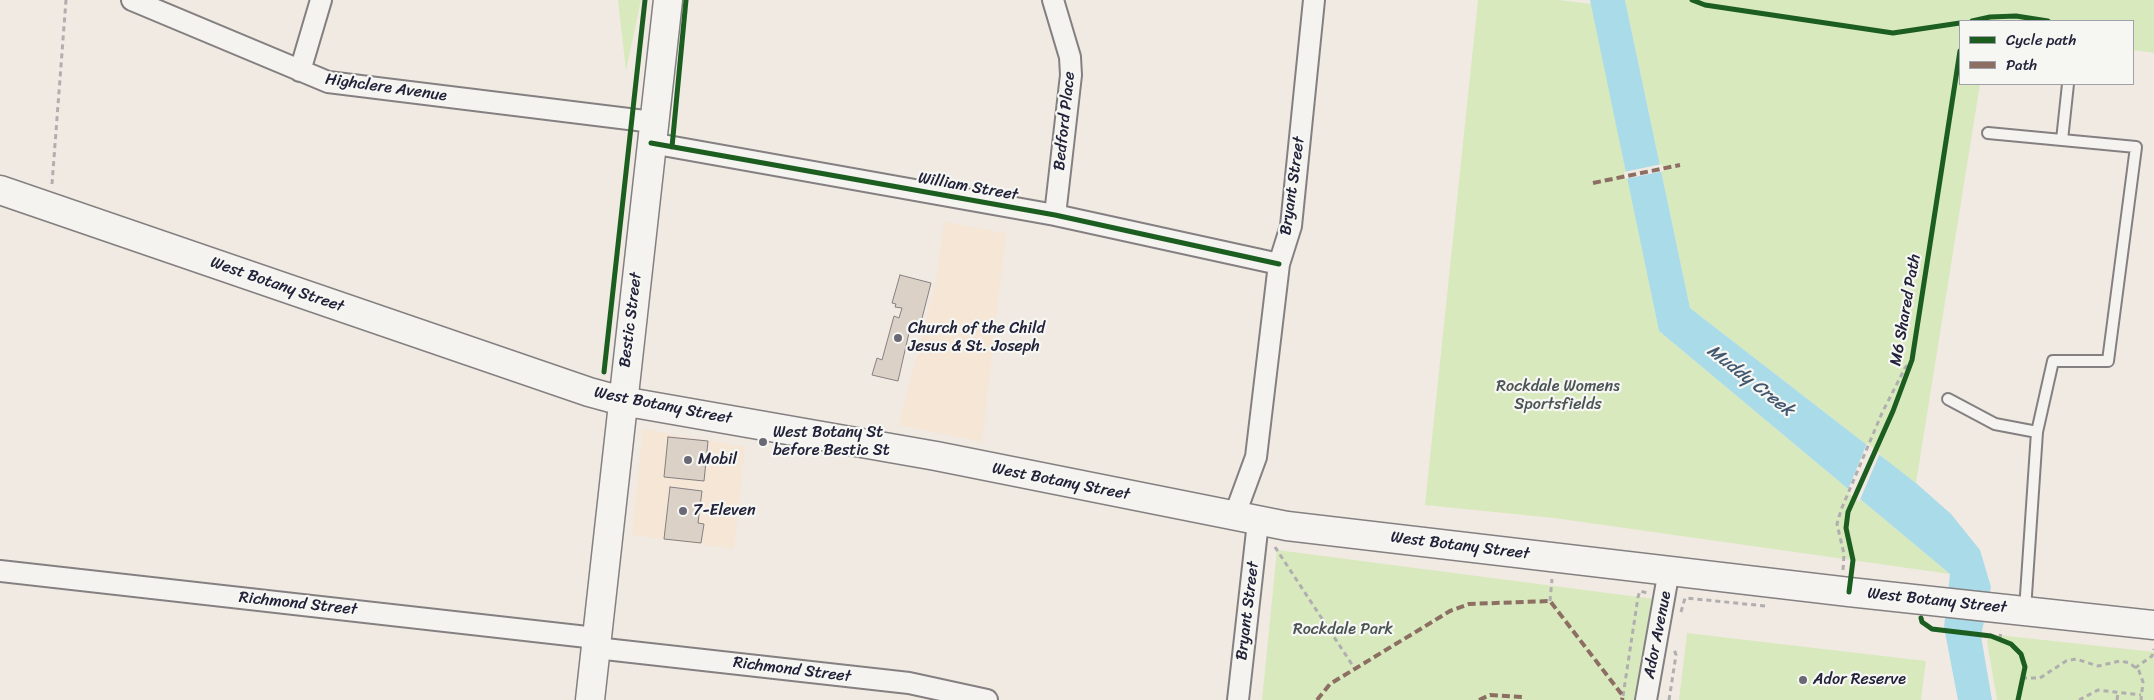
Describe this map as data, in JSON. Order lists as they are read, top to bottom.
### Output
{
  "streets": {
    "main road": ["West Botany Street", "Bestic Street"],
    "street": [
      "Highclere Avenue",
      "Bedford Place",
      "Bryant Street",
      "William Street",
      "Richmond Street",
      "Ador Avenue"
    ],
    "cycle path": ["M6 Shared Path"]
  },
  "crossings": [
    ["Highclere Avenue", "William Street"],
    ["Highclere Avenue", "Bestic Street"],
    ["Bedford Place", "William Street"],
    ["Bryant Street", "William Street"],
    ["Bryant Street", "West Botany Street"],
    ["William Street", "Bestic Street"],
    ["West Botany Street", "Bestic Street"],
    ["West Botany Street", "Ador Avenue"],
    ["Bestic Street", "Richmond Street"]
  ],
  "water": ["Muddy Creek"],
  "parks": ["Rockdale Womens Sportsfields", "Rockdale Park"],
  "places": [
    "Church of the Child Jesus & St. Joseph",
    "West Botany St before Bestic St",
    "Mobil",
    "7-Eleven",
    "Ador Reserve"
  ],
  "legend": ["Cycle path", "Path"]
}
